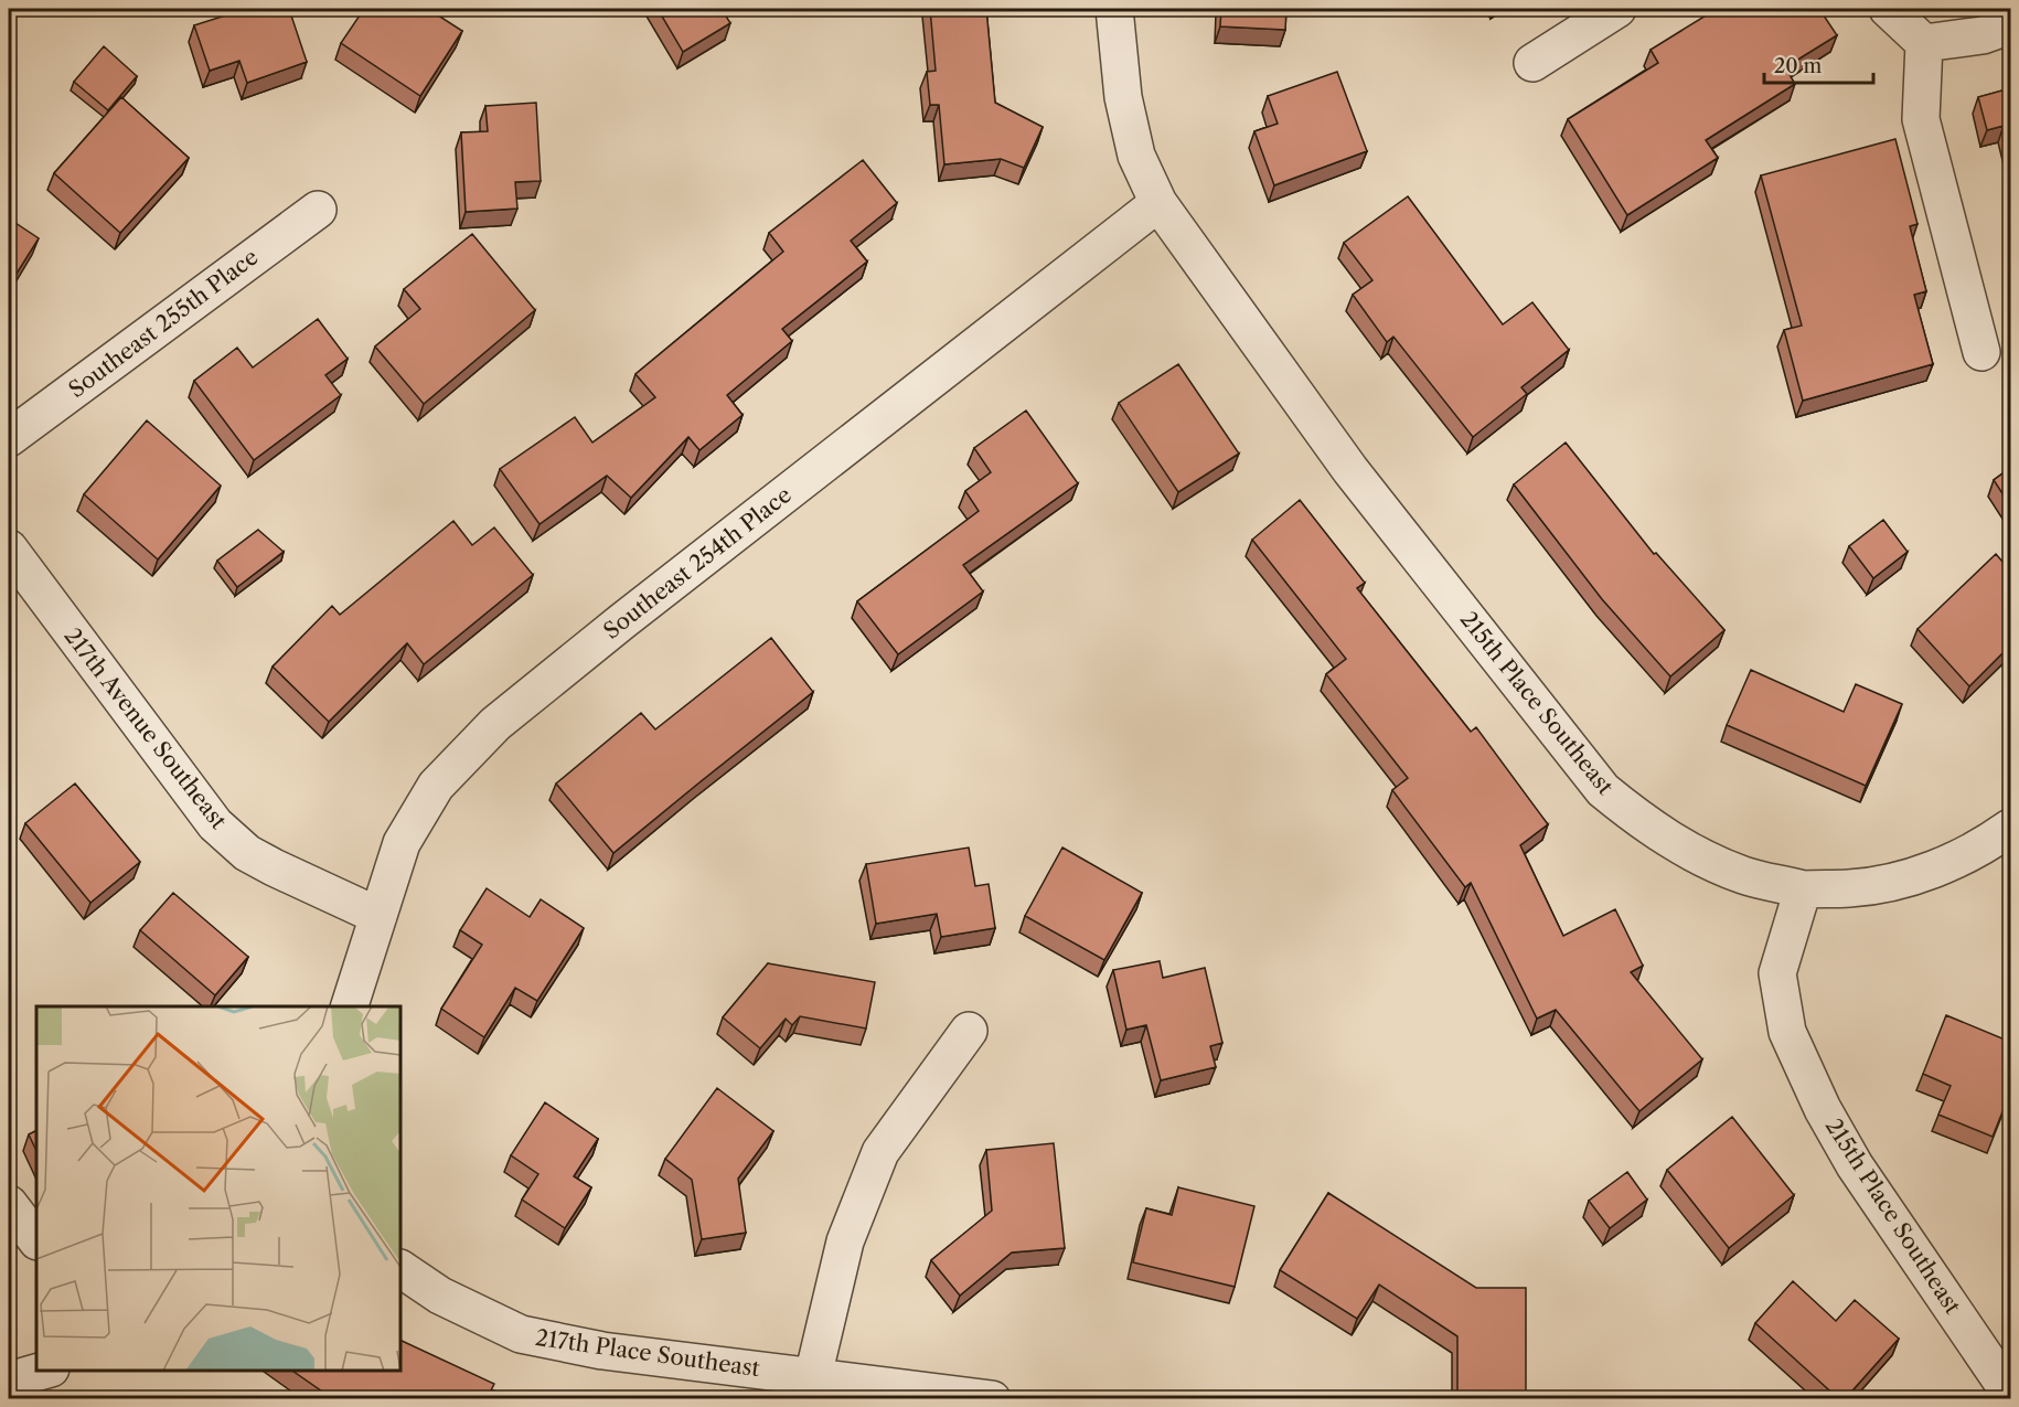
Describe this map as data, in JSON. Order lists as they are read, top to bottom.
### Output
{
  "streets": {
    "street": [
      "Southeast 255th Place",
      "Southeast 254th Place",
      "215th Place Southeast",
      "217th Avenue Southeast",
      "217th Place Southeast"
    ]
  },
  "crossings": [
    ["Southeast 254th Place", "215th Place Southeast"],
    ["Southeast 254th Place", "217th Avenue Southeast"]
  ],
  "scale_bar": "20 m"
}
